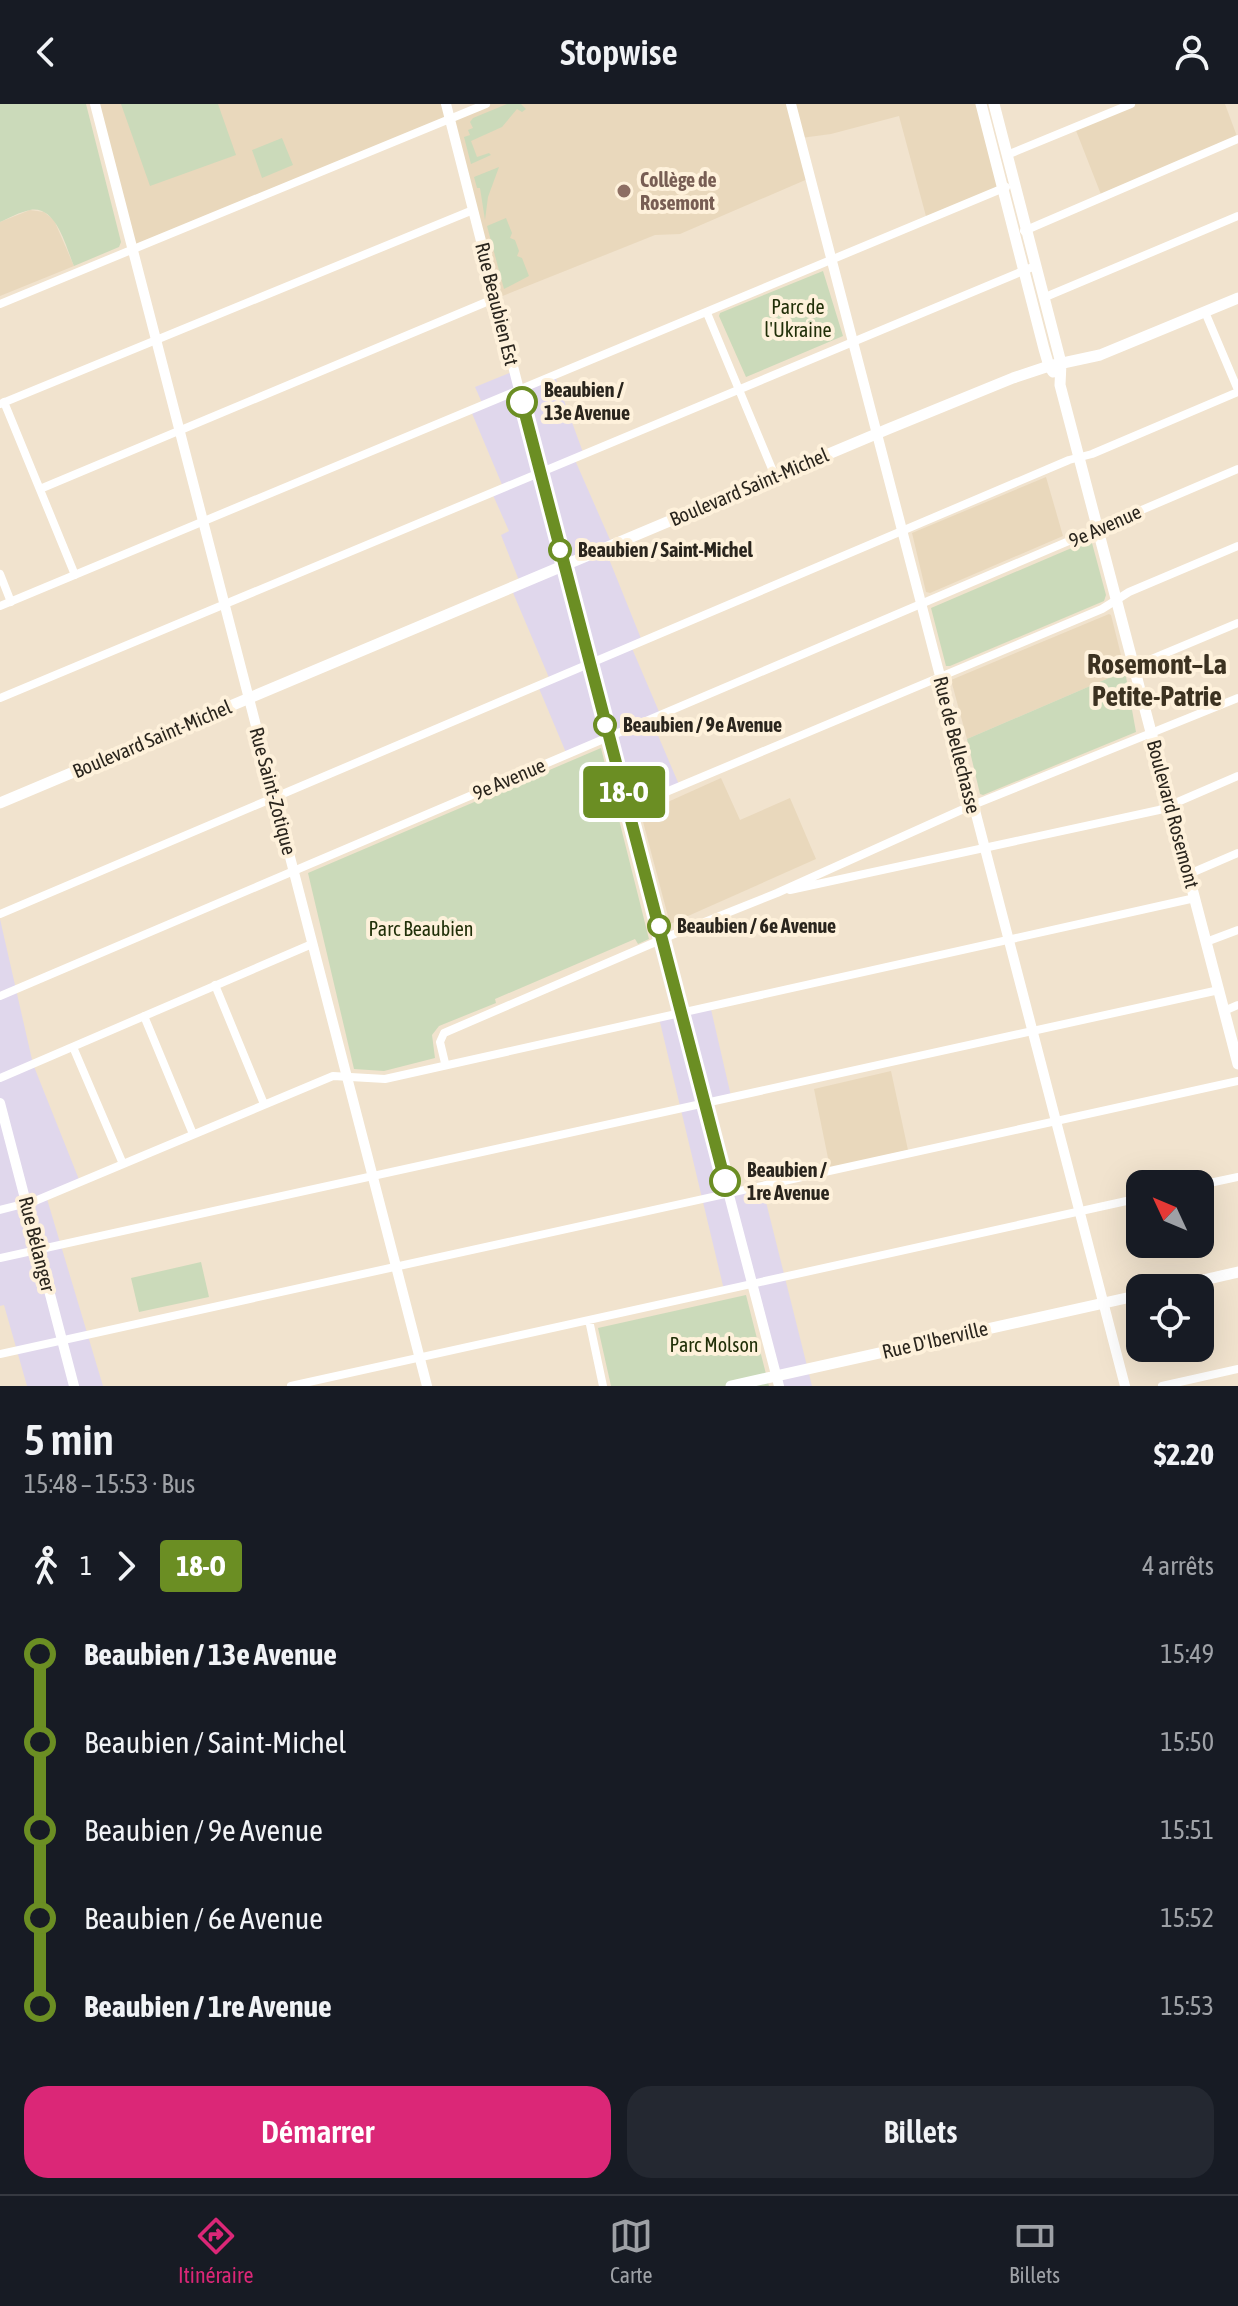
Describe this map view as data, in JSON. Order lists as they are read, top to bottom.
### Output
{
  "streets": {
    "main road": ["Boulevard Saint-Michel", "Boulevard Rosemont", "Rue D'Iberville"],
    "street": [
      "Rue Beaubien Est",
      "9e Avenue",
      "Rue de Bellechasse",
      "Rue Saint-Zotique",
      "Rue Bélanger"
    ]
  },
  "crossings": [
    ["Rue Beaubien Est", "Boulevard Saint-Michel"],
    ["Rue Beaubien Est", "9e Avenue"],
    ["Rue Beaubien Est", "Rue D'Iberville"],
    ["Boulevard Saint-Michel", "Rue de Bellechasse"],
    ["Boulevard Saint-Michel", "Rue Saint-Zotique"],
    ["Boulevard Saint-Michel", "Boulevard Rosemont"],
    ["9e Avenue", "Rue de Bellechasse"],
    ["9e Avenue", "Rue Saint-Zotique"],
    ["9e Avenue", "Boulevard Rosemont"],
    ["Rue de Bellechasse", "Rue D'Iberville"]
  ],
  "districts": ["Rosemont–La Petite-Patrie"],
  "parks": ["Parc de l'Ukraine", "Parc Beaubien", "Parc Molson"],
  "places": [
    "Collège de Rosemont",
    "Beaubien / 13e Avenue",
    "Beaubien / Saint-Michel",
    "Beaubien / 9e Avenue",
    "Beaubien / 6e Avenue",
    "Beaubien / 1re Avenue"
  ],
  "lines": ["bus line 18-O"],
  "north": "top left",
  "page": {
    "header": "Stopwise",
    "on_map": "18-O",
    "heading": ["5 min", "15:48 – 15:53 · Bus", "$2.20"],
    "legs": ["1", "18-O", "4 arrêts"],
    "list": [
      {
        "name": "Beaubien / 13e Avenue",
        "value": "15:49"
      },
      {
        "name": "Beaubien / Saint-Michel",
        "value": "15:50"
      },
      {
        "name": "Beaubien / 9e Avenue",
        "value": "15:51"
      },
      {
        "name": "Beaubien / 6e Avenue",
        "value": "15:52"
      },
      {
        "name": "Beaubien / 1re Avenue",
        "value": "15:53"
      }
    ],
    "buttons": ["Démarrer", "Billets"],
    "tabs": ["Itinéraire", "Carte", "Billets"]
  }
}
